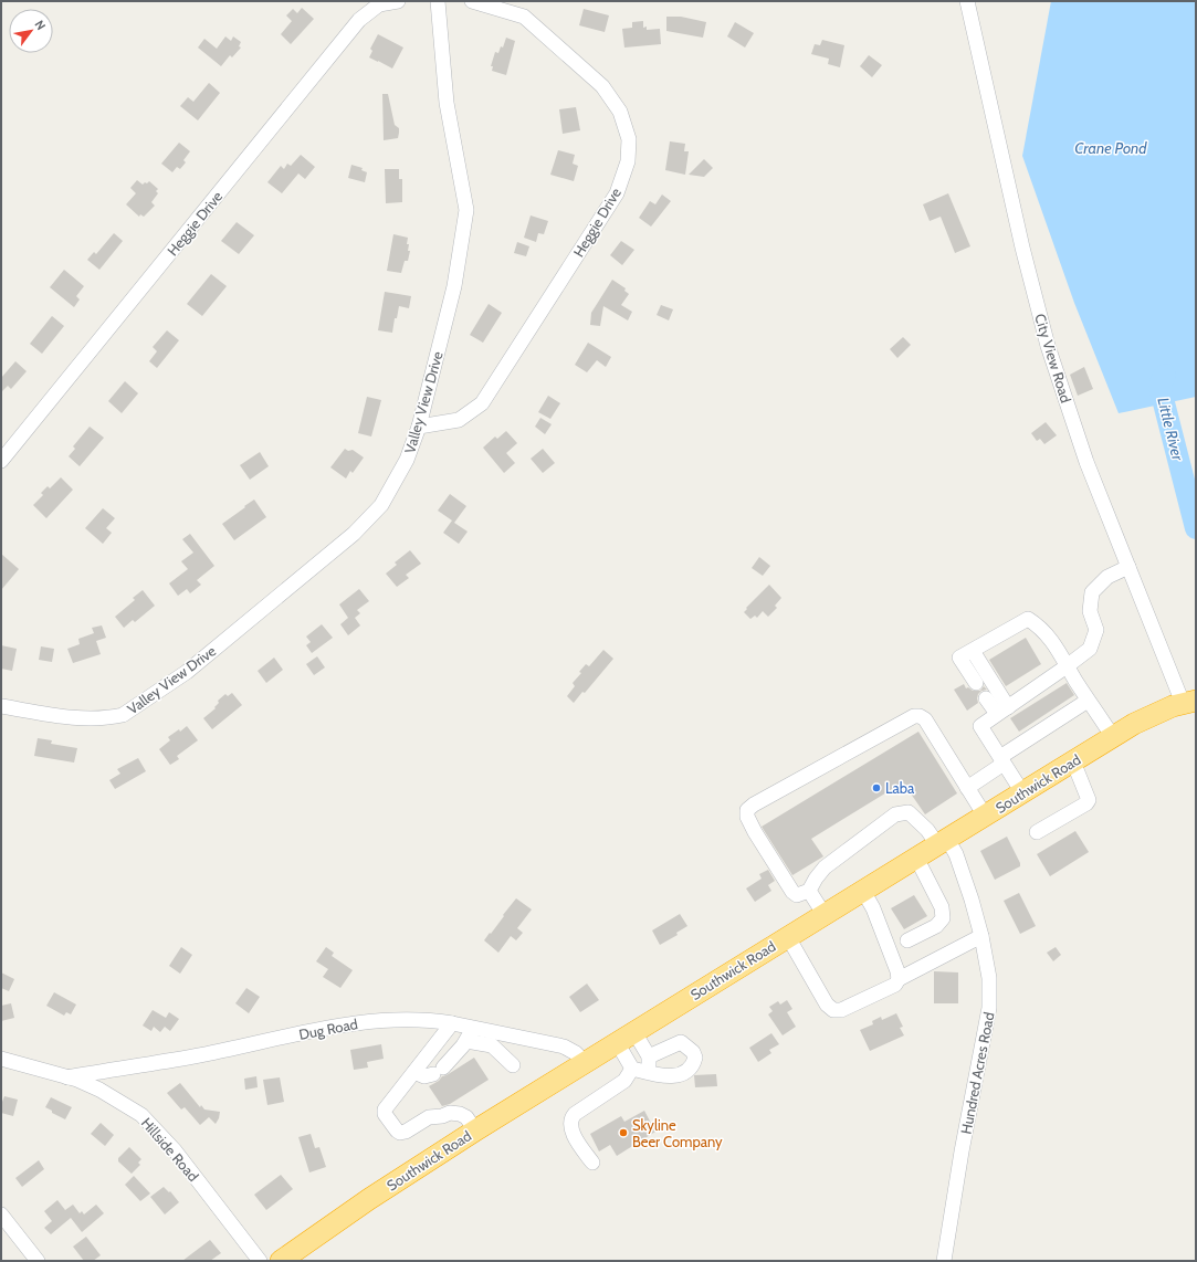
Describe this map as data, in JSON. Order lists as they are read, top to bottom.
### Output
{
  "streets": {
    "highway": ["Southwick Road"],
    "street": [
      "Heggie Drive",
      "City View Road",
      "Valley View Drive",
      "Dug Road",
      "Hundred Acres Road",
      "Hillside Road"
    ]
  },
  "crossings": [
    ["Heggie Drive", "Valley View Drive"],
    ["City View Road", "Southwick Road"],
    ["Southwick Road", "Dug Road"],
    ["Southwick Road", "Hundred Acres Road"],
    ["Dug Road", "Hillside Road"]
  ],
  "water": ["Crane Pond", "Little River"],
  "places": ["Laba", "Skyline Beer Company"],
  "north": "top right"
}
